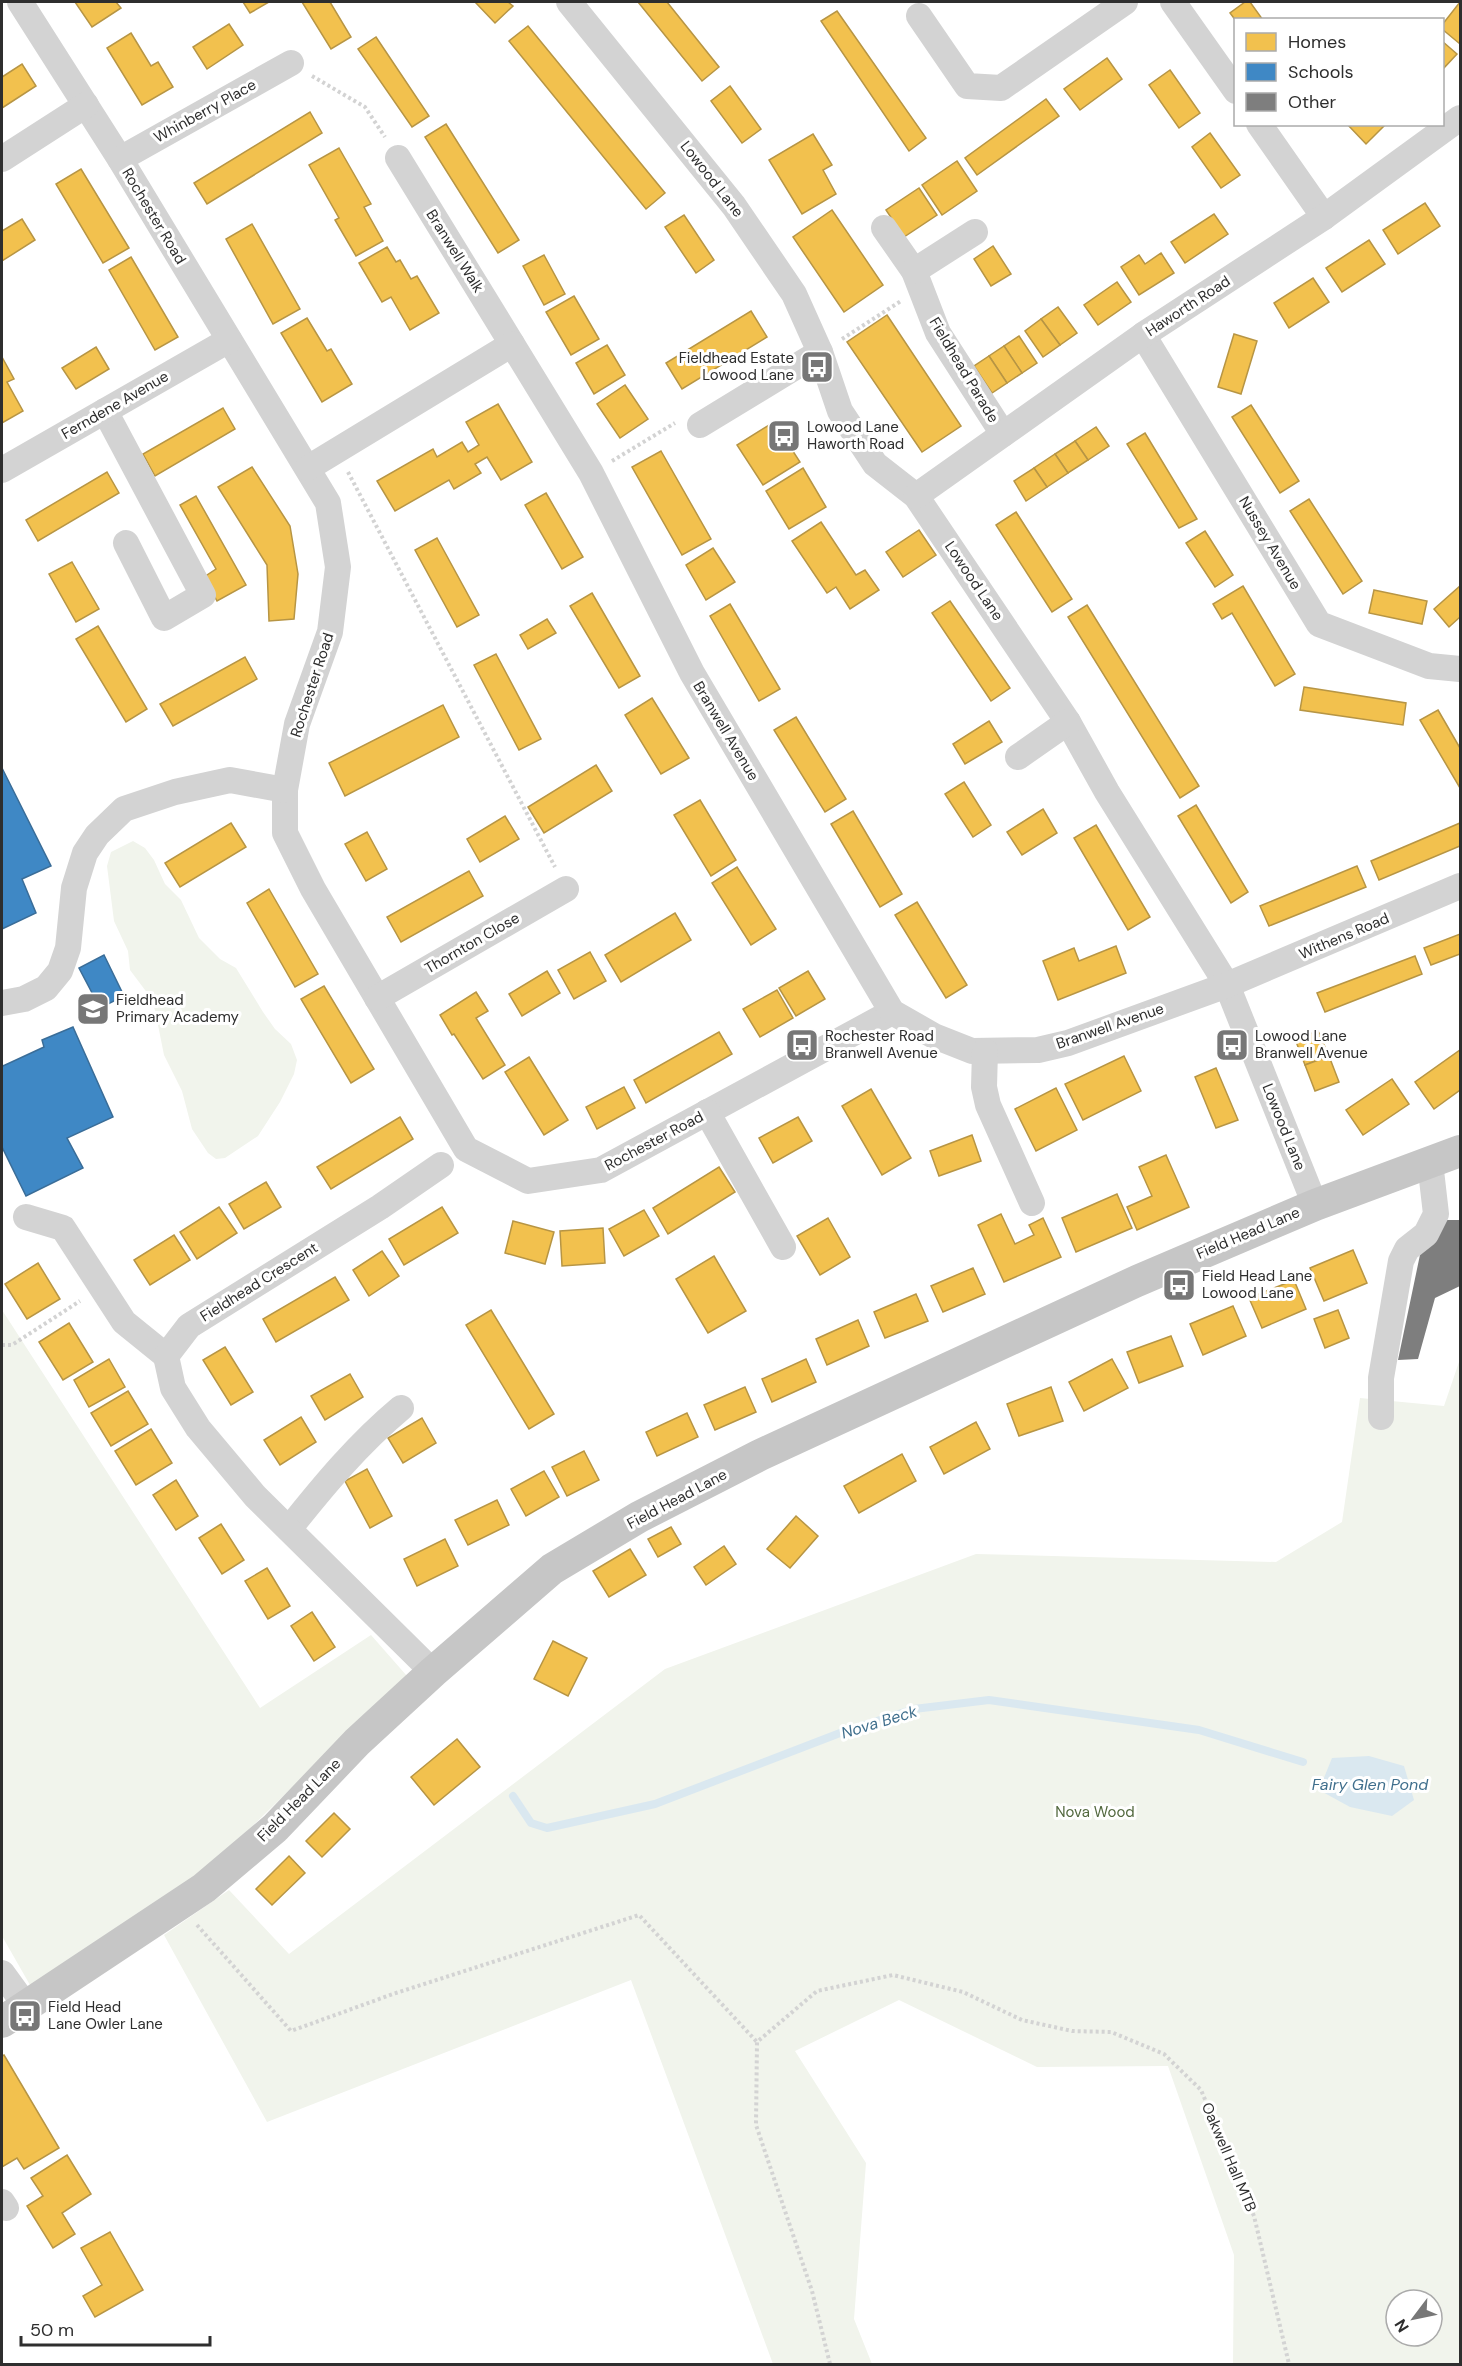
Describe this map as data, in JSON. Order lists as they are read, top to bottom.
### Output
{
  "streets": {
    "main road": ["Field Head Lane"],
    "street": [
      "Whinberry Place",
      "Lowood Lane",
      "Rochester Road",
      "Branwell Walk",
      "Haworth Road",
      "Fieldhead Parade",
      "Ferndene Avenue",
      "Nussey Avenue",
      "Branwell Avenue",
      "Withens Road",
      "Thornton Close",
      "Fieldhead Crescent"
    ],
    "path": ["Oakwell Hall MTB"]
  },
  "crossings": [
    ["Whinberry Place", "Rochester Road"],
    ["Lowood Lane", "Haworth Road"],
    ["Lowood Lane", "Branwell Avenue"],
    ["Lowood Lane", "Withens Road"],
    ["Lowood Lane", "Field Head Lane"],
    ["Rochester Road", "Ferndene Avenue"],
    ["Rochester Road", "Branwell Avenue"],
    ["Rochester Road", "Thornton Close"],
    ["Branwell Walk", "Branwell Avenue"],
    ["Haworth Road", "Fieldhead Parade"],
    ["Haworth Road", "Nussey Avenue"],
    ["Branwell Avenue", "Withens Road"]
  ],
  "water": ["Nova Beck", "Fairy Glen Pond"],
  "parks": ["Nova Wood"],
  "places": {
    "bus stop": [
      "Fieldhead Estate Lowood Lane",
      "Lowood Lane Haworth Road",
      "Rochester Road Branwell Avenue",
      "Lowood Lane Branwell Avenue",
      "Field Head Lane Lowood Lane",
      "Field Head Lane Owler Lane"
    ],
    "school or university": ["Fieldhead Primary Academy"]
  },
  "legend": ["Homes", "Schools", "Other"],
  "scale_bar": "50 m",
  "north": "bottom left"
}
